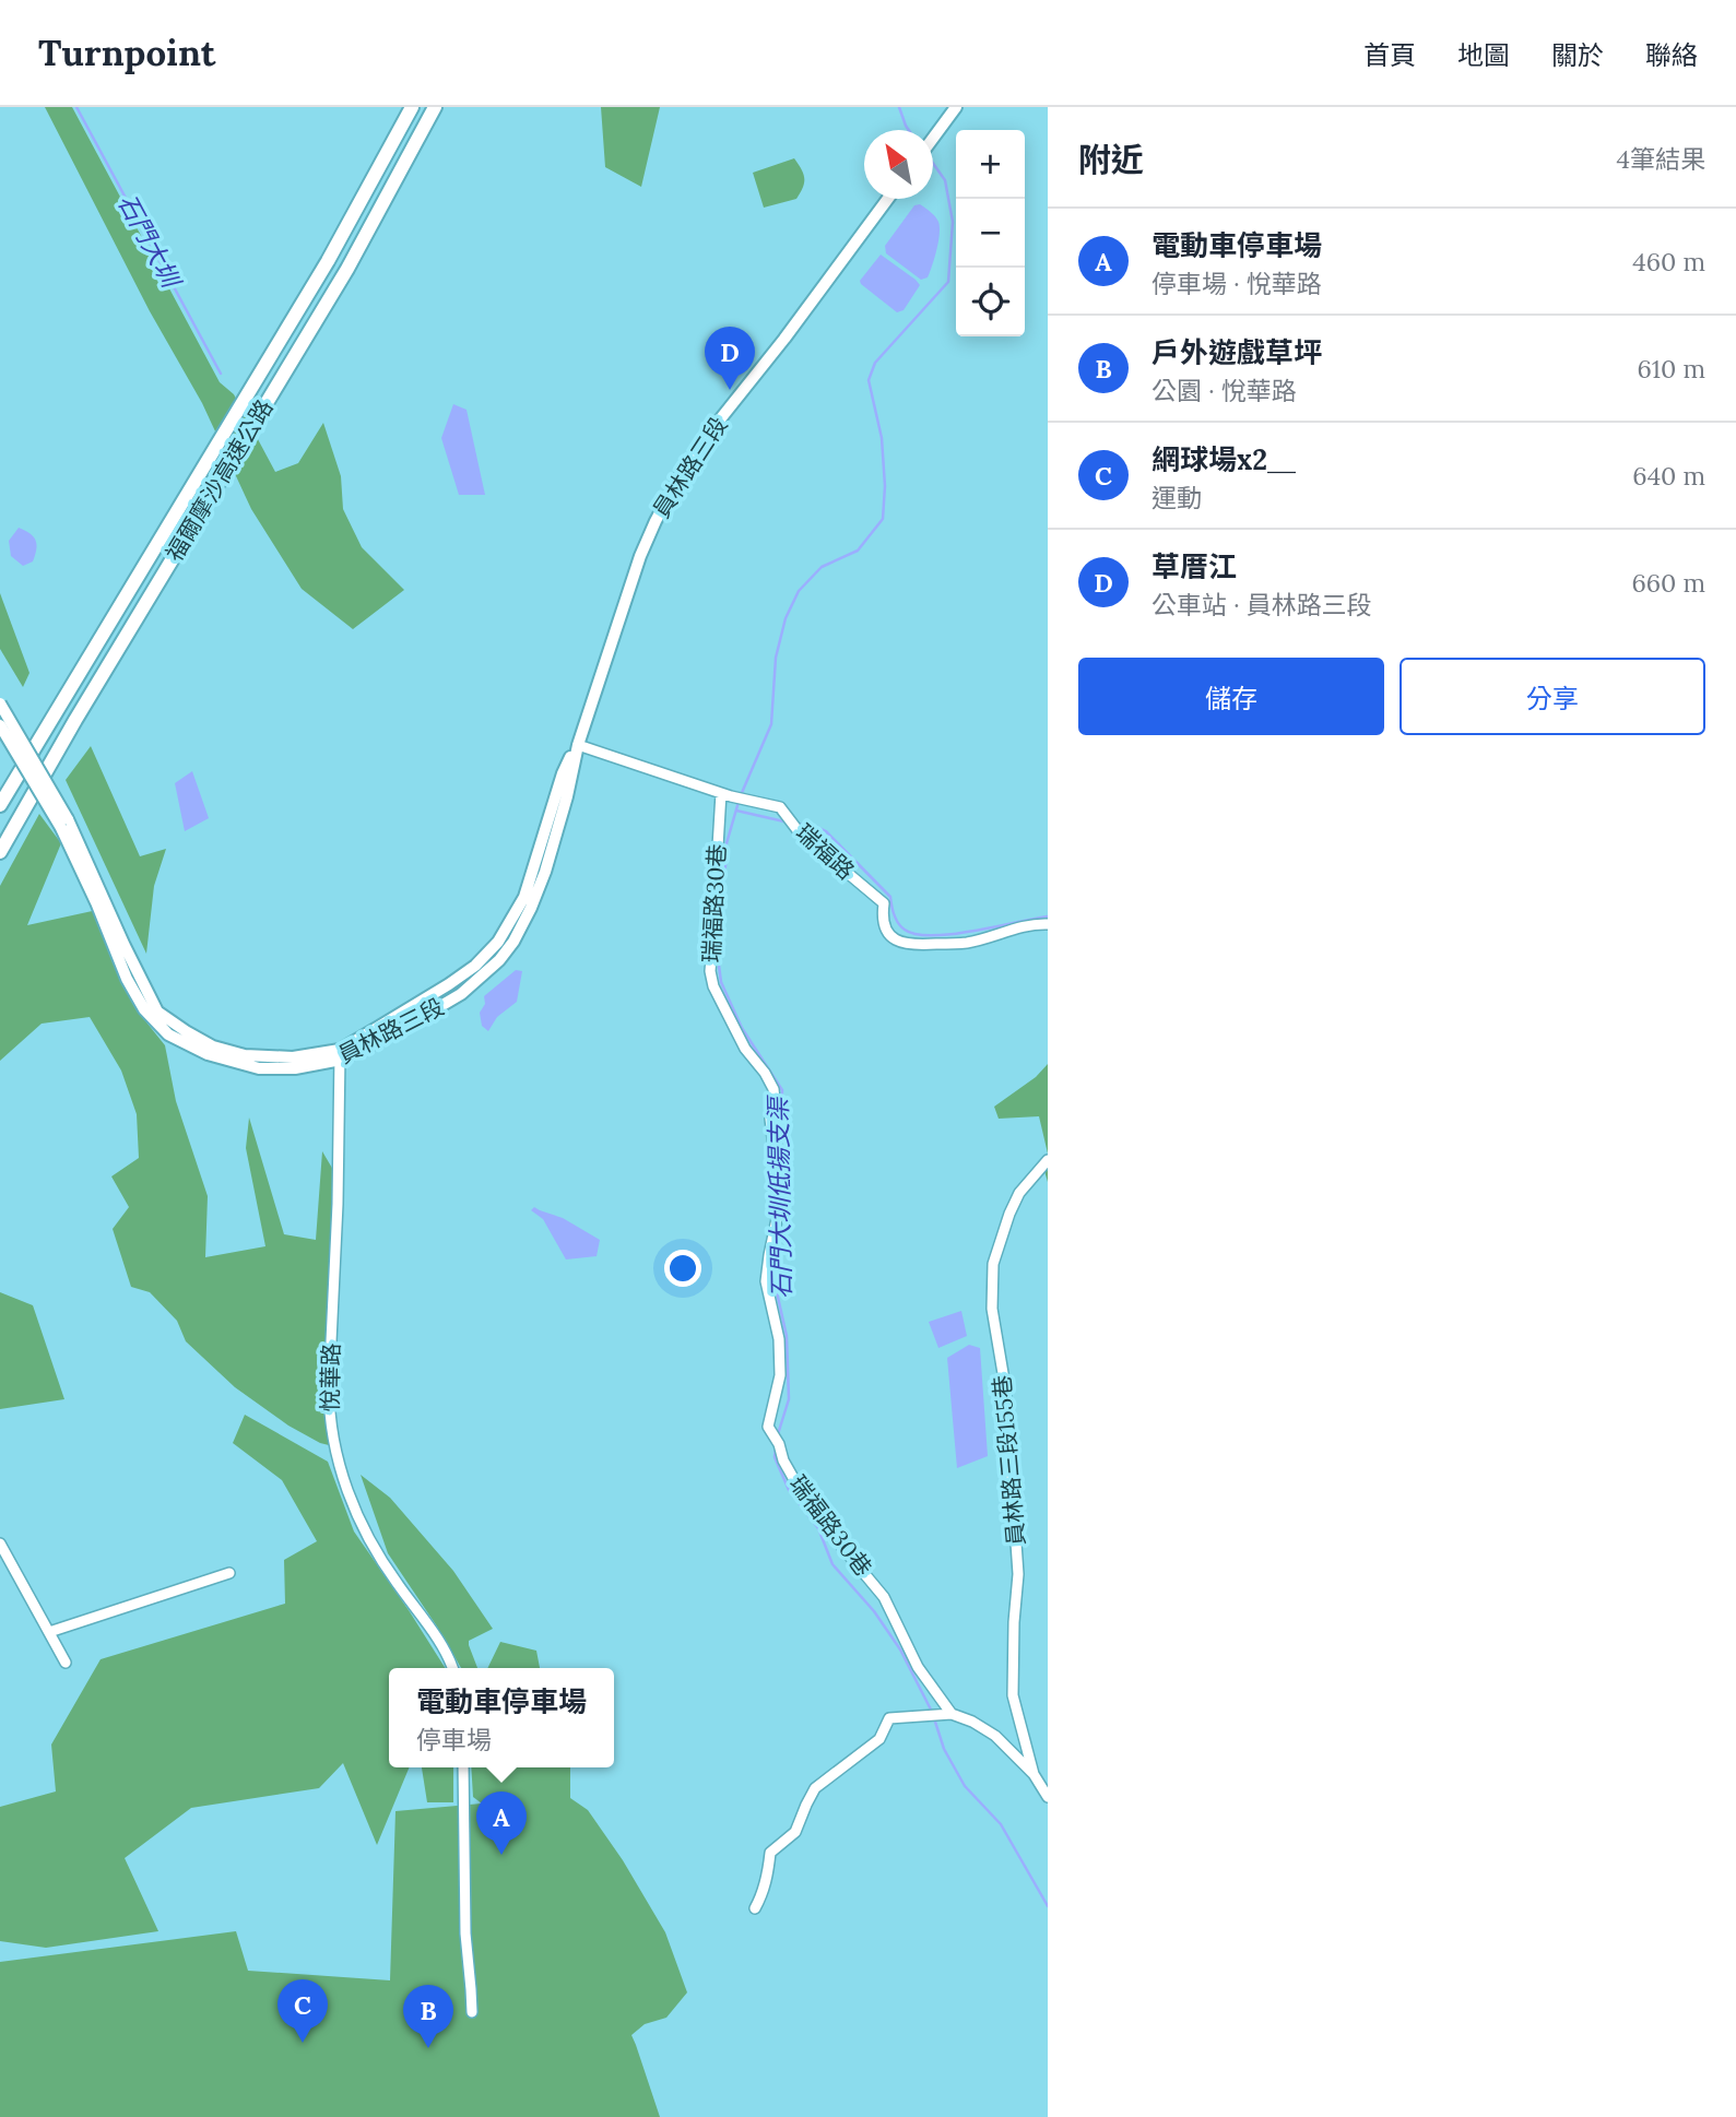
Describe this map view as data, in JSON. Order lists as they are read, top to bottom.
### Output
{
  "streets": {
    "highway": ["福爾摩沙高速公路"],
    "main road": ["員林路三段"],
    "street": [
      "瑞福路",
      "瑞福路30巷",
      "悅華路",
      "員林路三段155巷"
    ]
  },
  "crossings": [
    ["員林路三段", "瑞福路"],
    ["員林路三段", "悅華路"],
    ["瑞福路", "瑞福路30巷"]
  ],
  "water": ["石門大圳", "石門大圳低揚支渠"],
  "north": "top left",
  "page": {
    "header": "Turnpoint",
    "nav": [
      "首頁",
      "地圖",
      "關於",
      "聯絡"
    ],
    "heading": ["附近", "4筆結果"],
    "map_buttons": ["+", "−"],
    "list": [
      {
        "mark": "A",
        "name": "電動車停車場",
        "note": "停車場 · 悅華路",
        "value": "460 m"
      },
      {
        "mark": "B",
        "name": "戶外遊戲草坪",
        "note": "公園 · 悅華路",
        "value": "610 m"
      },
      {
        "mark": "C",
        "name": "網球場x2＿",
        "note": "運動",
        "value": "640 m"
      },
      {
        "mark": "D",
        "name": "草厝江",
        "note": "公車站 · 員林路三段",
        "value": "660 m"
      }
    ],
    "pins": [
      "D",
      "A",
      "C",
      "B"
    ],
    "buttons": ["儲存", "分享"],
    "popup": ["電動車停車場", "停車場"]
  }
}
